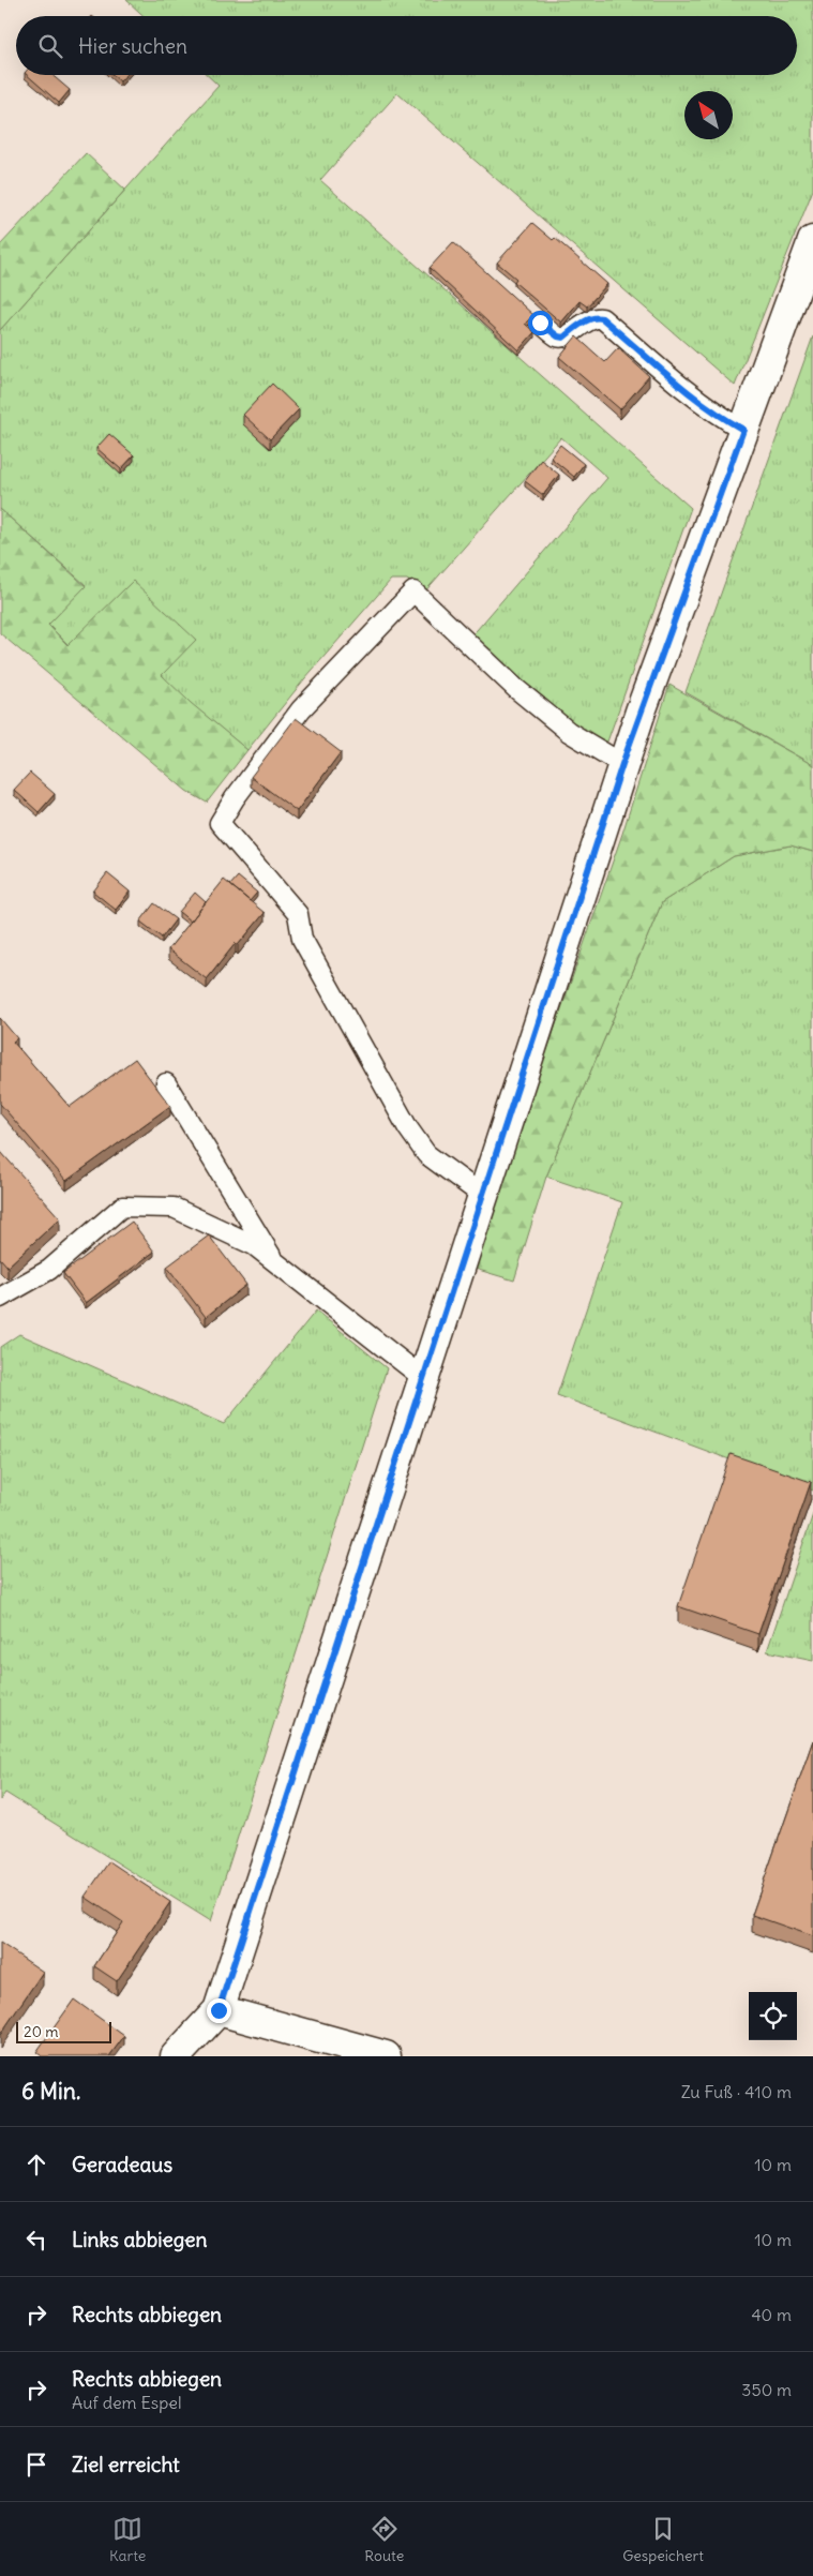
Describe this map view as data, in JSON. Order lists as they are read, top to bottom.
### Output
{
  "scale_bar": "20 m",
  "north": "top left",
  "page": {
    "search": "Hier suchen",
    "scale": "20 m",
    "heading": ["6 Min.", "Zu Fuß · 410 m"],
    "list": [
      ["Geradeaus", "10 m"],
      ["Links abbiegen", "10 m"],
      ["Rechts abbiegen", "40 m"],
      ["Rechts abbiegen", "Auf dem Espel", "350 m"],
      "Ziel erreicht"
    ],
    "nav": ["Karte", "Route", "Gespeichert"]
  }
}
